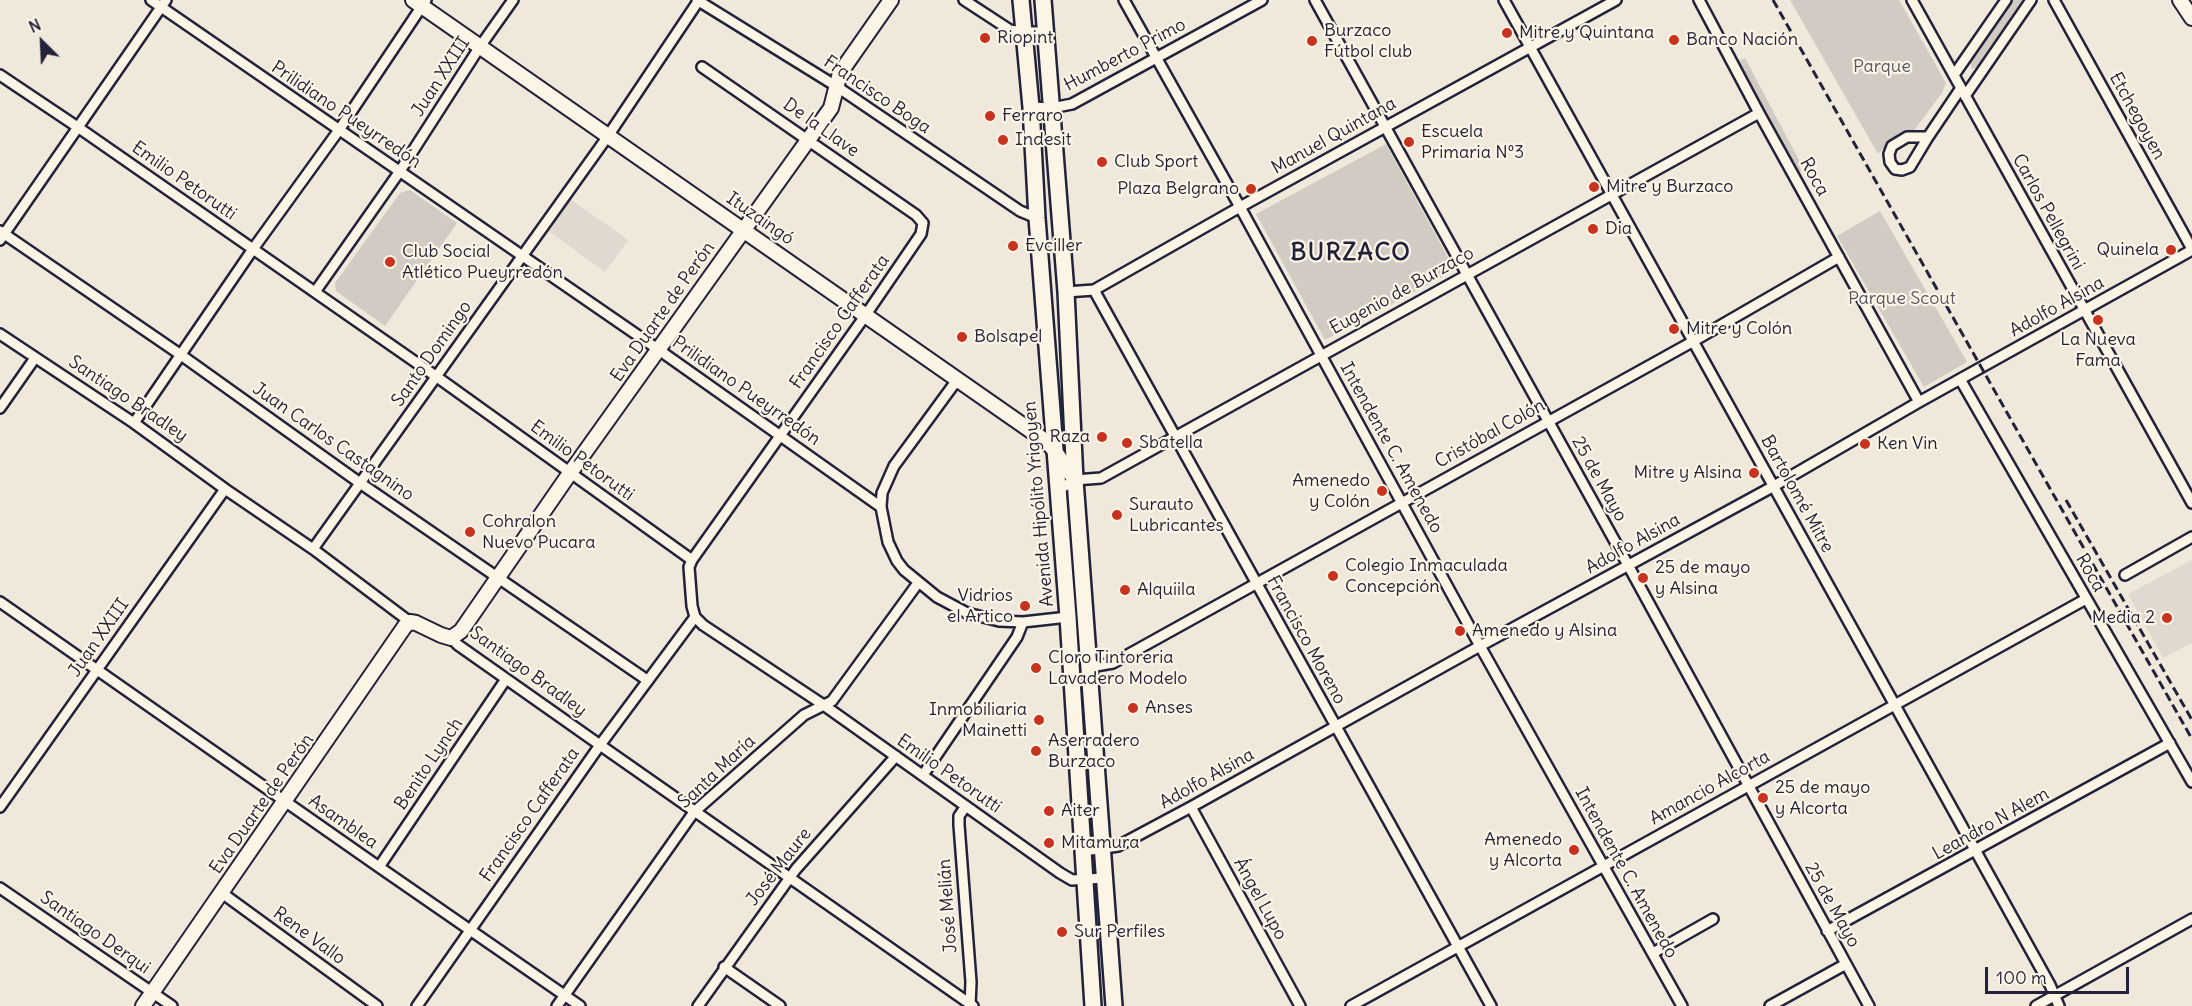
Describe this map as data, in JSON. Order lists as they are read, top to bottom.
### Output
{
  "streets": {
    "main road": ["Avenida Hipólito Yrigoyen"],
    "street": [
      "Humberto Primo",
      "Juan XXIII",
      "Francisco Boga",
      "Prilidiano Pueyrredón",
      "Etchegoyen",
      "De la Llave",
      "Manuel Quintana",
      "Roca",
      "Emilio Petorutti",
      "Carlos Pellegrini",
      "Ituzaingó",
      "Eugenio de Burzaco",
      "Adolfo Alsina",
      "Eva Duarte de Perón",
      "Francisco Cafferata",
      "Santo Domingo",
      "Santiago Bradley",
      "Cristóbal Colón",
      "Juan Carlos Castagnino",
      "Intendente C. Amenedo",
      "25 de Mayo",
      "Bartolomé Mitre",
      "Francisco Moreno",
      "Benito Lynch",
      "Santa María",
      "Amancio Alcorta",
      "Asamblea",
      "Leandro N Alem",
      "José Maure",
      "Ángel Lupo",
      "José Melián",
      "Santiago Derqui",
      "Rene Vallo"
    ]
  },
  "crossings": [
    ["Humberto Primo", "Intendente C. Amenedo"],
    ["Humberto Primo", "Avenida Hipólito Yrigoyen"],
    ["Juan XXIII", "Prilidiano Pueyrredón"],
    ["Juan XXIII", "Emilio Petorutti"],
    ["Juan XXIII", "Ituzaingó"],
    ["Juan XXIII", "Santiago Bradley"],
    ["Juan XXIII", "Asamblea"],
    ["Francisco Boga", "Eva Duarte de Perón"],
    ["Francisco Boga", "Santo Domingo"],
    ["Francisco Boga", "Avenida Hipólito Yrigoyen"],
    ["Prilidiano Pueyrredón", "Eva Duarte de Perón"],
    ["Prilidiano Pueyrredón", "Francisco Cafferata"],
    ["Prilidiano Pueyrredón", "Santo Domingo"],
    ["Etchegoyen", "Adolfo Alsina"],
    ["De la Llave", "Eva Duarte de Perón"],
    ["De la Llave", "Francisco Cafferata"],
    ["Manuel Quintana", "Intendente C. Amenedo"],
    ["Manuel Quintana", "25 de Mayo"],
    ["Manuel Quintana", "Bartolomé Mitre"],
    ["Manuel Quintana", "Avenida Hipólito Yrigoyen"],
    ["Manuel Quintana", "Francisco Moreno"],
    ["Roca", "Eugenio de Burzaco"],
    ["Roca", "Adolfo Alsina"],
    ["Roca", "Cristóbal Colón"],
    ["Roca", "Amancio Alcorta"],
    ["Roca", "Leandro N Alem"],
    ["Emilio Petorutti", "Eva Duarte de Perón"],
    ["Emilio Petorutti", "Francisco Cafferata"],
    ["Emilio Petorutti", "Santo Domingo"],
    ["Emilio Petorutti", "Avenida Hipólito Yrigoyen"],
    ["Emilio Petorutti", "Santa María"],
    ["Emilio Petorutti", "José Maure"],
    ["Emilio Petorutti", "José Melián"],
    ["Carlos Pellegrini", "Adolfo Alsina"],
    ["Ituzaingó", "Eugenio de Burzaco"],
    ["Ituzaingó", "Eva Duarte de Perón"],
    ["Ituzaingó", "Francisco Cafferata"],
    ["Ituzaingó", "Santo Domingo"],
    ["Ituzaingó", "Avenida Hipólito Yrigoyen"],
    ["Eugenio de Burzaco", "Intendente C. Amenedo"],
    ["Eugenio de Burzaco", "25 de Mayo"],
    ["Eugenio de Burzaco", "Bartolomé Mitre"],
    ["Eugenio de Burzaco", "Avenida Hipólito Yrigoyen"],
    ["Eugenio de Burzaco", "Francisco Moreno"],
    ["Adolfo Alsina", "Intendente C. Amenedo"],
    ["Adolfo Alsina", "25 de Mayo"],
    ["Adolfo Alsina", "Bartolomé Mitre"],
    ["Adolfo Alsina", "Avenida Hipólito Yrigoyen"],
    ["Adolfo Alsina", "Francisco Moreno"],
    ["Adolfo Alsina", "Ángel Lupo"],
    ["Eva Duarte de Perón", "Santiago Bradley"],
    ["Eva Duarte de Perón", "Juan Carlos Castagnino"],
    ["Eva Duarte de Perón", "Asamblea"],
    ["Eva Duarte de Perón", "Santiago Derqui"],
    ["Eva Duarte de Perón", "Rene Vallo"],
    ["Francisco Cafferata", "Santiago Bradley"],
    ["Francisco Cafferata", "Juan Carlos Castagnino"],
    ["Francisco Cafferata", "Asamblea"],
    ["Santo Domingo", "Santiago Bradley"],
    ["Santo Domingo", "Juan Carlos Castagnino"],
    ["Santiago Bradley", "Benito Lynch"],
    ["Santiago Bradley", "Santa María"],
    ["Santiago Bradley", "José Maure"],
    ["Santiago Bradley", "José Melián"],
    ["Cristóbal Colón", "Intendente C. Amenedo"],
    ["Cristóbal Colón", "25 de Mayo"],
    ["Cristóbal Colón", "Bartolomé Mitre"],
    ["Cristóbal Colón", "Avenida Hipólito Yrigoyen"],
    ["Cristóbal Colón", "Francisco Moreno"],
    ["Intendente C. Amenedo", "Amancio Alcorta"],
    ["25 de Mayo", "Amancio Alcorta"],
    ["25 de Mayo", "Leandro N Alem"],
    ["Bartolomé Mitre", "Amancio Alcorta"],
    ["Bartolomé Mitre", "Leandro N Alem"],
    ["Francisco Moreno", "Amancio Alcorta"],
    ["Benito Lynch", "Asamblea"],
    ["Santa María", "Asamblea"]
  ],
  "districts": ["BURZACO"],
  "parks": ["Parque", "Parque Scout"],
  "places": [
    "Mitre y Quintana",
    "Riopint",
    "Banco Nación",
    "Burzaco Fútbol club",
    "Ferraro",
    "Indesit",
    "Escuela Primaria Nº3",
    "Club Sport",
    "Mitre y Burzaco",
    "Plaza Belgrano",
    "Dia",
    "Evciller",
    "Quinela",
    "Club Social Atlético Pueyrredón",
    "La Nueva Fama",
    "Mitre y Colón",
    "Bolsapel",
    "Raza",
    "Sbatella",
    "Ken Vin",
    "Mitre y Alsina",
    "Amenedo y Colón",
    "Surauto Lubricantes",
    "Cohralon Nuevo Pucara",
    "Colegio Inmaculada Concepción",
    "25 de mayo y Alsina",
    "Alquiila",
    "Vidrios el Artico",
    "Media 2",
    "Amenedo y Alsina",
    "Cloro Tintoreria Lavadero Modelo",
    "Anses",
    "Inmobiliaria Mainetti",
    "Aserradero Burzaco",
    "25 de mayo y Alcorta",
    "Aiter",
    "Mitamura",
    "Amenedo y Alcorta",
    "Sur Perfiles"
  ],
  "scale_bar": "100 m",
  "north": "top left"
}
